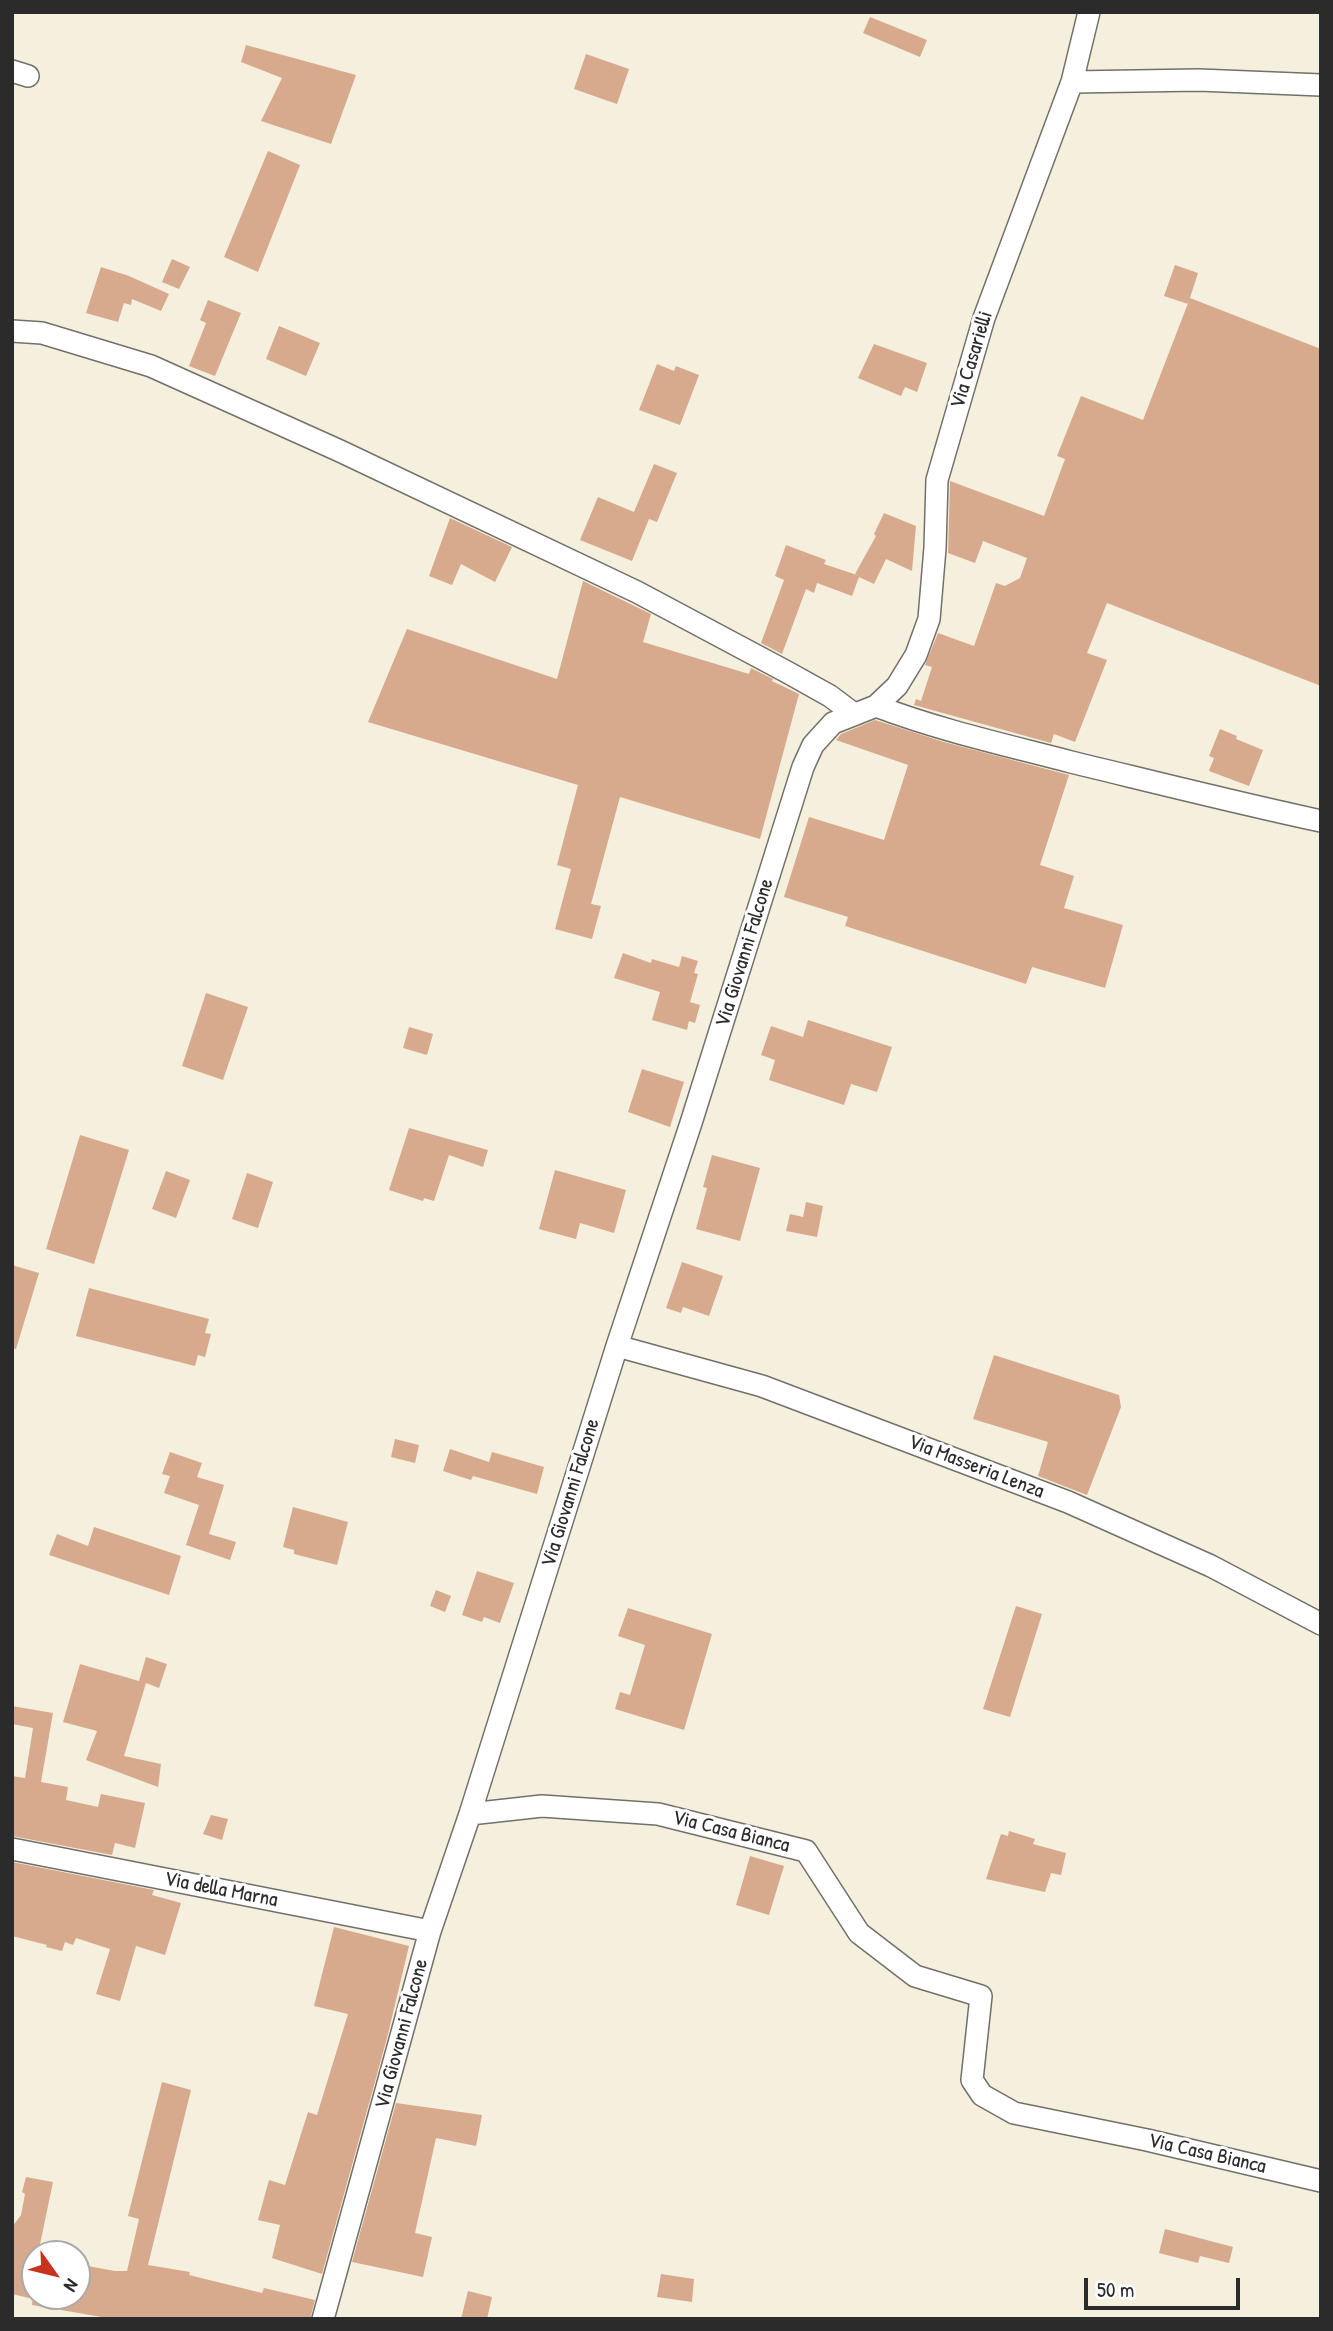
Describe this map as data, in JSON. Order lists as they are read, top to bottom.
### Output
{
  "streets": {
    "street": [
      "Via Casarielli",
      "Via Giovanni Falcone",
      "Via Masseria Lenza",
      "Via Casa Bianca",
      "Via della Marna"
    ]
  },
  "crossings": [
    ["Via Casarielli", "Via Giovanni Falcone"],
    ["Via Giovanni Falcone", "Via Masseria Lenza"],
    ["Via Giovanni Falcone", "Via Casa Bianca"],
    ["Via Giovanni Falcone", "Via della Marna"]
  ],
  "scale_bar": "50 m",
  "north": "bottom right"
}
